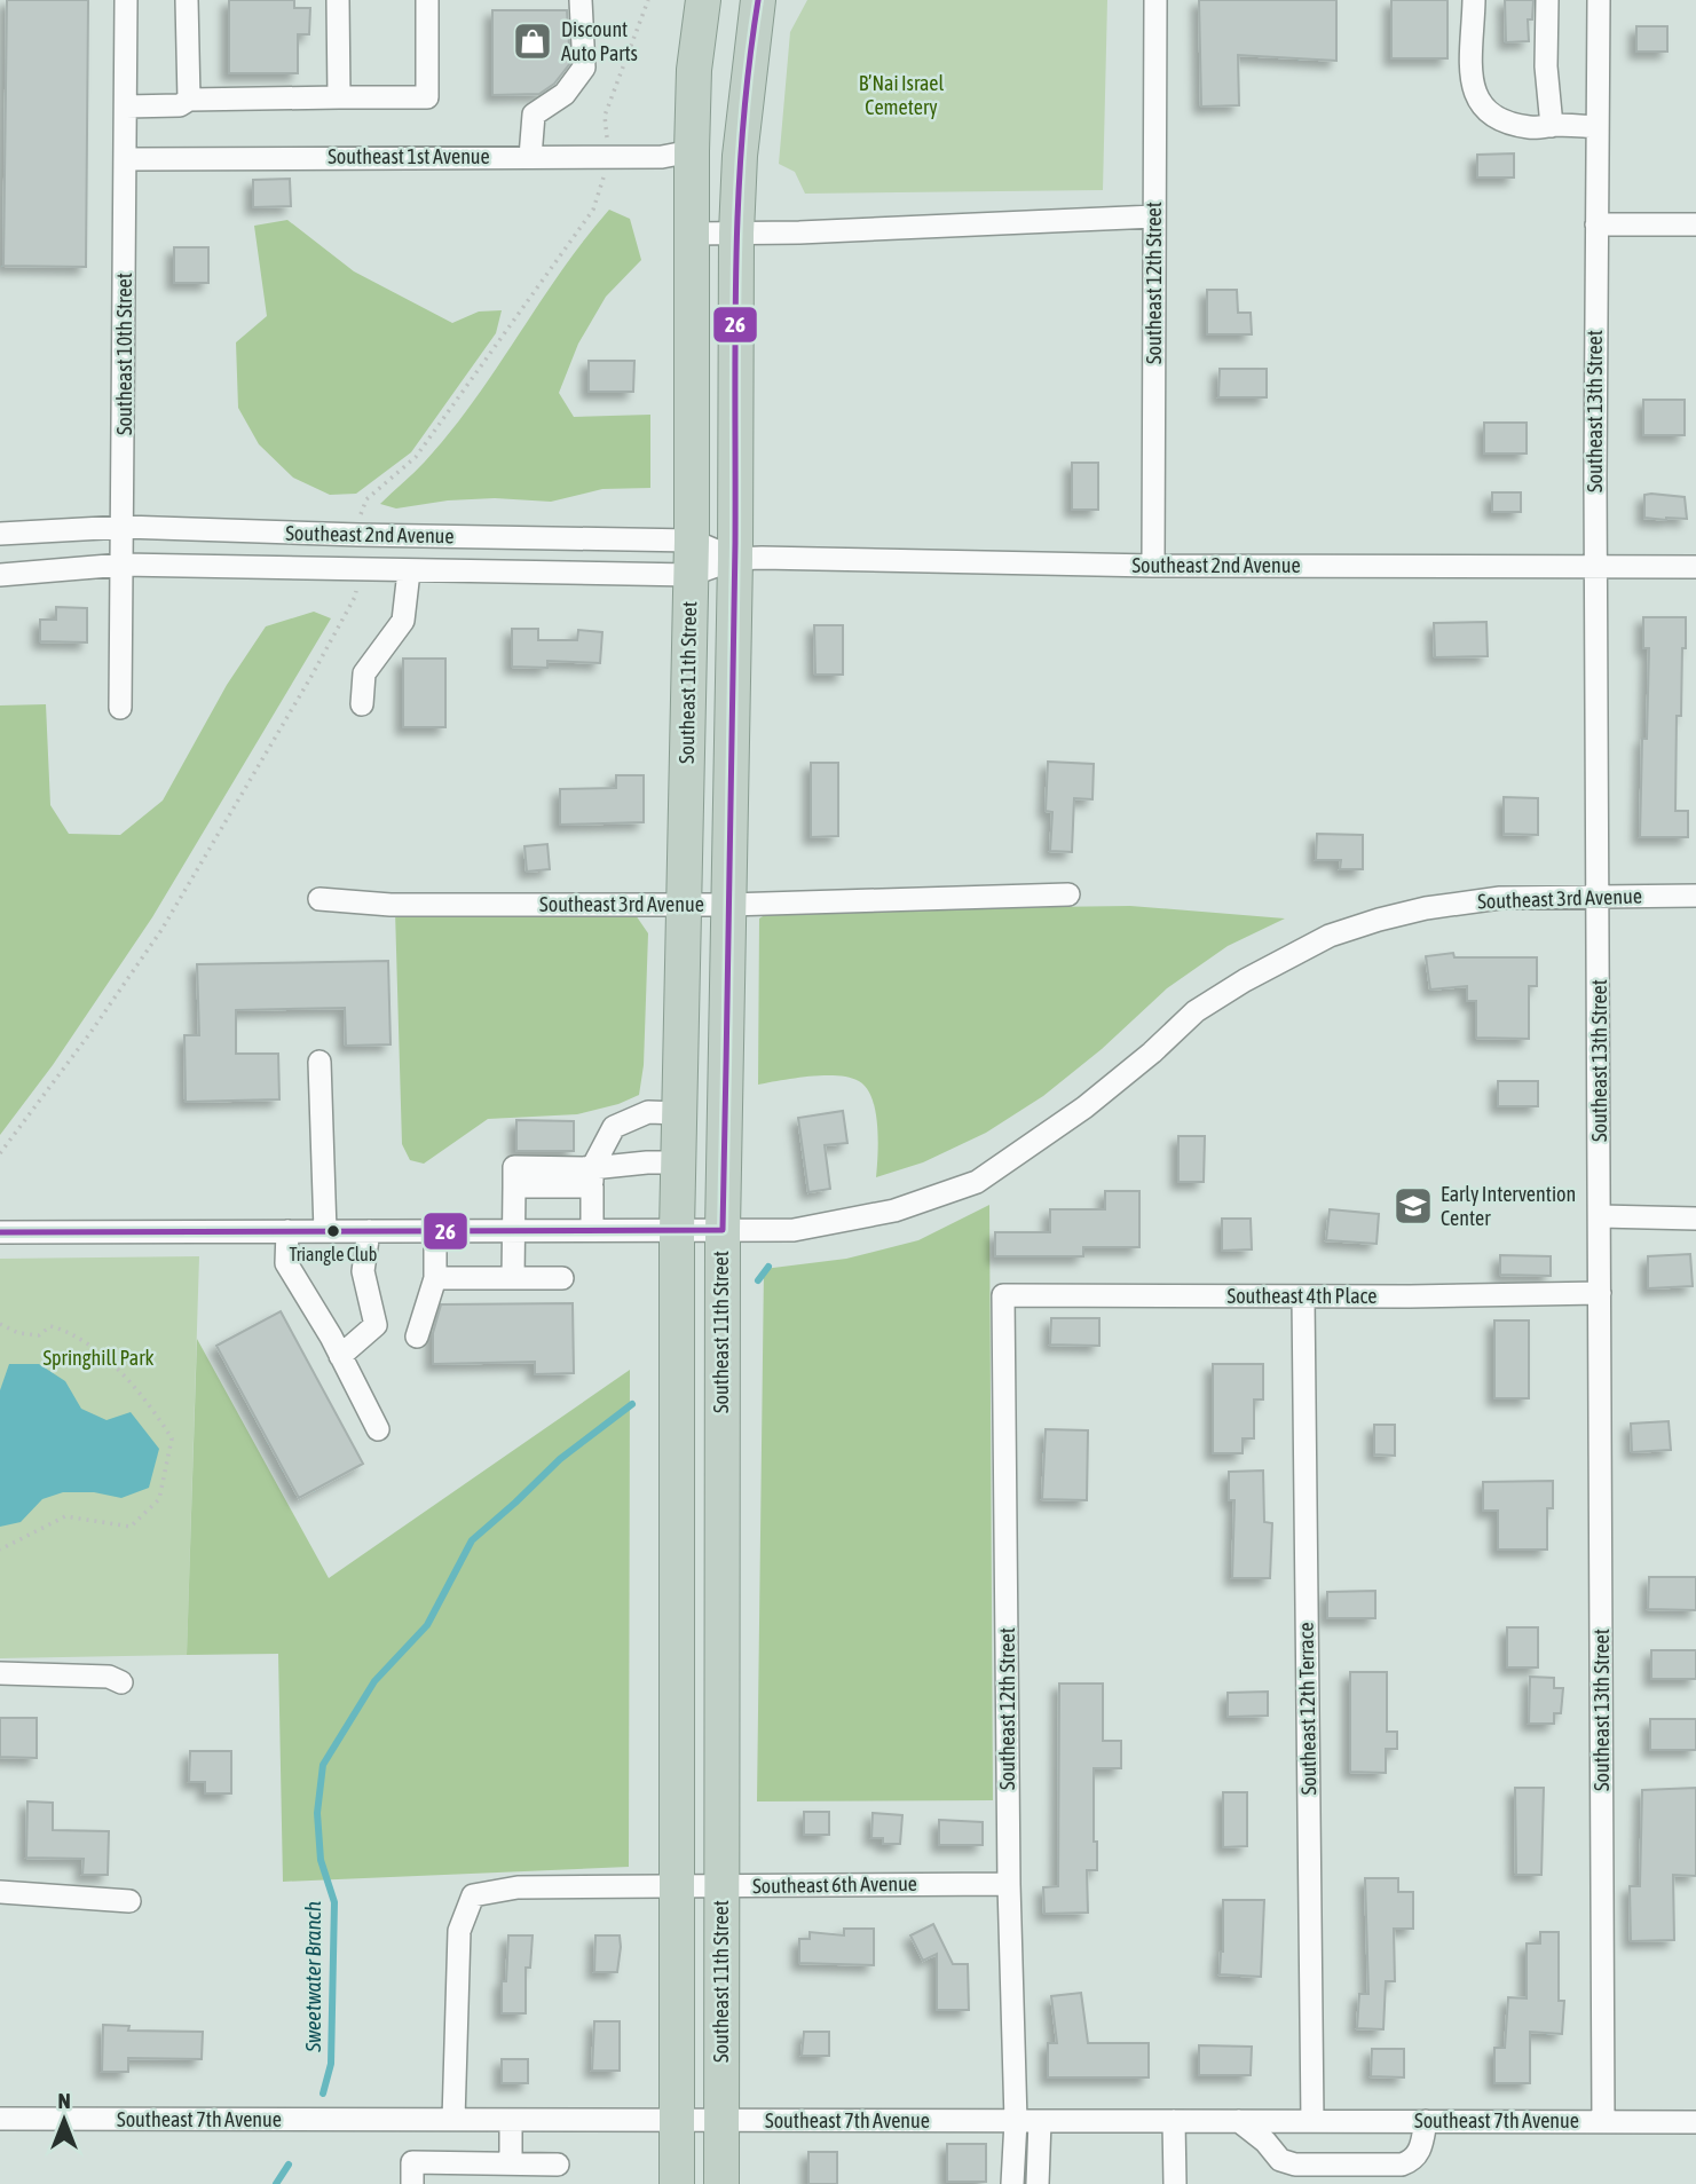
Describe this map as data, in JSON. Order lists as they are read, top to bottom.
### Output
{
  "streets": {
    "highway": ["Southeast 11th Street"],
    "street": [
      "Southeast 1st Avenue",
      "Southeast 12th Street",
      "Southeast 10th Street",
      "Southeast 13th Street",
      "Southeast 2nd Avenue",
      "Southeast 3rd Avenue",
      "Southeast 4th Place",
      "Southeast 12th Terrace",
      "Southeast 6th Avenue",
      "Southeast 7th Avenue"
    ]
  },
  "crossings": [
    ["Southeast 1st Avenue", "Southeast 10th Street"],
    ["Southeast 1st Avenue", "Southeast 11th Street"],
    ["Southeast 12th Street", "Southeast 2nd Avenue"],
    ["Southeast 12th Street", "Southeast 4th Place"],
    ["Southeast 12th Street", "Southeast 6th Avenue"],
    ["Southeast 12th Street", "Southeast 7th Avenue"],
    ["Southeast 10th Street", "Southeast 2nd Avenue"],
    ["Southeast 13th Street", "Southeast 2nd Avenue"],
    ["Southeast 13th Street", "Southeast 3rd Avenue"],
    ["Southeast 13th Street", "Southeast 4th Place"],
    ["Southeast 13th Street", "Southeast 7th Avenue"],
    ["Southeast 2nd Avenue", "Southeast 11th Street"],
    ["Southeast 11th Street", "Southeast 3rd Avenue"],
    ["Southeast 11th Street", "Southeast 6th Avenue"],
    ["Southeast 11th Street", "Southeast 7th Avenue"],
    ["Southeast 4th Place", "Southeast 12th Terrace"],
    ["Southeast 12th Terrace", "Southeast 7th Avenue"],
    ["Southeast 6th Avenue", "Southeast 7th Avenue"]
  ],
  "water": ["Sweetwater Branch"],
  "parks": ["B’Nai Israel Cemetery", "Springhill Park"],
  "places": {
    "shop": ["Discount Auto Parts"],
    "school or university": ["Early Intervention Center"],
    "other": ["Triangle Club"]
  },
  "lines": ["transit line 26"],
  "north": "top"
}
